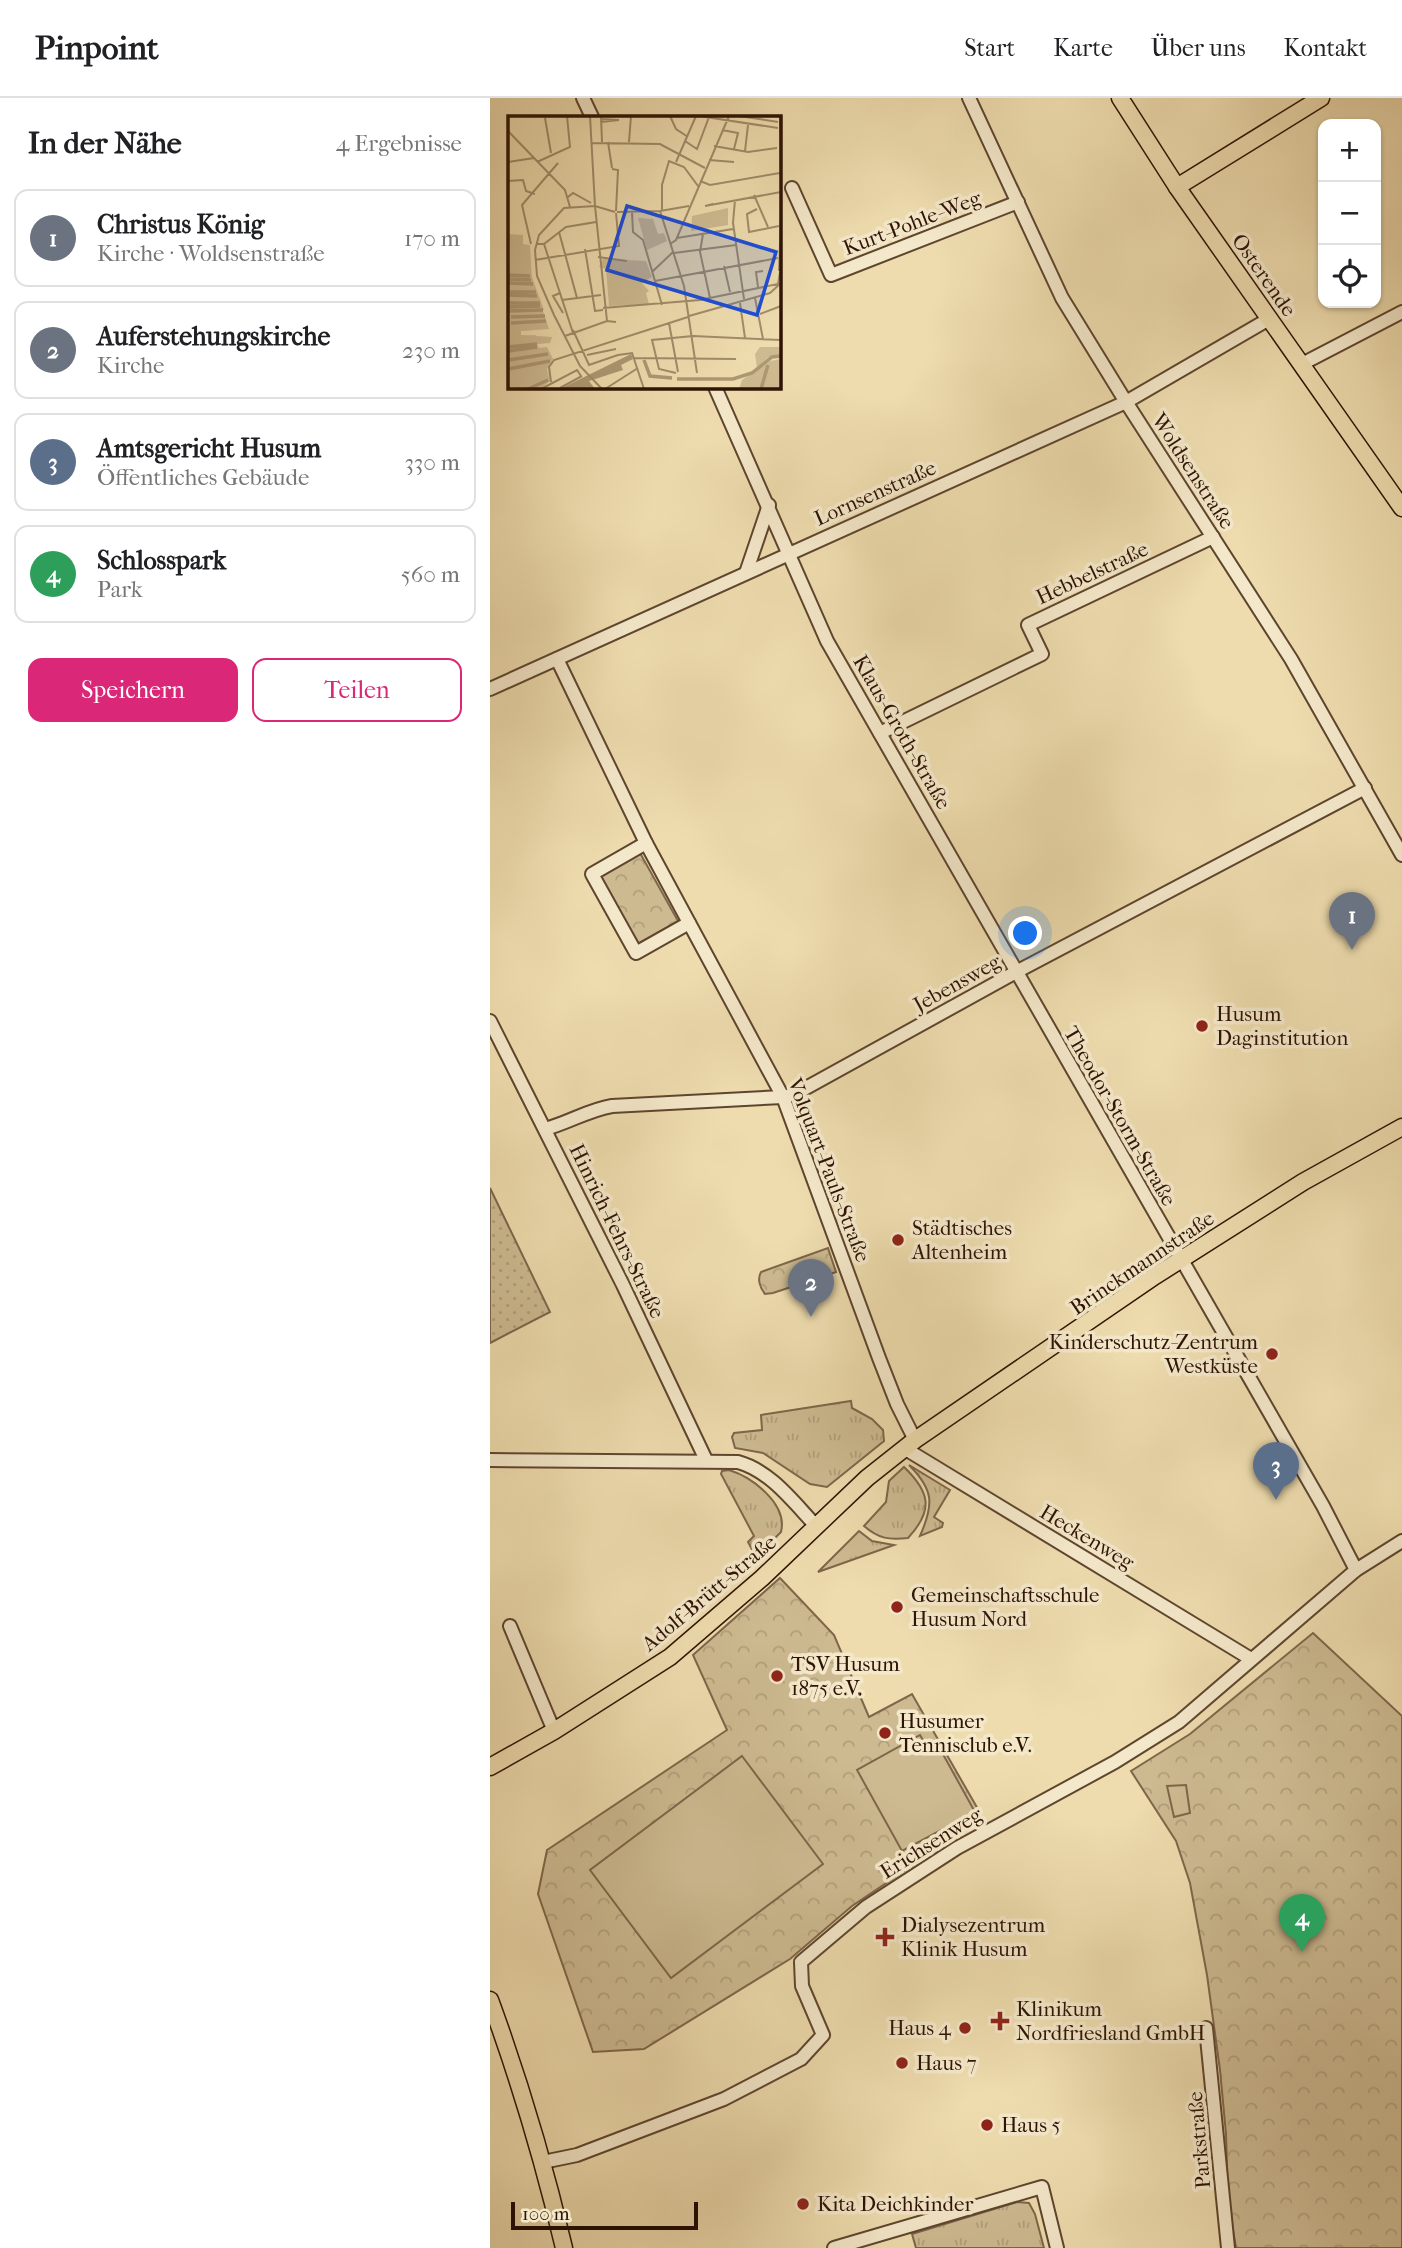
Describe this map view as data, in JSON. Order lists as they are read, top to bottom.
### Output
{
  "streets": {
    "main road": ["Osterende", "Brinckmannstraße", "Adolf-Brütt-Straße"],
    "street": [
      "Kurt-Pohle-Weg",
      "Woldsenstraße",
      "Lornsenstraße",
      "Hebbelstraße",
      "Klaus-Groth-Straße",
      "Jebensweg",
      "Theodor-Storm-Straße",
      "Volquart-Pauls-Straße",
      "Hinrich-Fehrs-Straße",
      "Heckenweg",
      "Erichsenweg",
      "Parkstraße"
    ]
  },
  "crossings": [
    ["Kurt-Pohle-Weg", "Woldsenstraße"],
    ["Osterende", "Lornsenstraße"],
    ["Woldsenstraße", "Lornsenstraße"],
    ["Woldsenstraße", "Hebbelstraße"],
    ["Woldsenstraße", "Jebensweg"],
    ["Lornsenstraße", "Klaus-Groth-Straße"],
    ["Lornsenstraße", "Volquart-Pauls-Straße"],
    ["Hebbelstraße", "Klaus-Groth-Straße"],
    ["Klaus-Groth-Straße", "Jebensweg"],
    ["Klaus-Groth-Straße", "Theodor-Storm-Straße"],
    ["Jebensweg", "Theodor-Storm-Straße"],
    ["Jebensweg", "Volquart-Pauls-Straße"],
    ["Jebensweg", "Hinrich-Fehrs-Straße"],
    ["Theodor-Storm-Straße", "Brinckmannstraße"],
    ["Theodor-Storm-Straße", "Erichsenweg"],
    ["Volquart-Pauls-Straße", "Brinckmannstraße"],
    ["Volquart-Pauls-Straße", "Heckenweg"],
    ["Brinckmannstraße", "Heckenweg"],
    ["Brinckmannstraße", "Adolf-Brütt-Straße"],
    ["Heckenweg", "Erichsenweg"]
  ],
  "places": {
    "other": [
      "Husum Daginstitution",
      "Städtisches Altenheim",
      "Kinderschutz-Zentrum Westküste",
      "Gemeinschaftsschule Husum Nord",
      "TSV Husum 1875 e.V.",
      "Husumer Tennisclub e.V.",
      "Haus 4",
      "Haus 7",
      "Haus 5",
      "Kita Deichkinder"
    ],
    "health": ["Dialysezentrum Klinik Husum", "Klinikum Nordfriesland GmbH"]
  },
  "scale_bar": "100 m",
  "page": {
    "header": "Pinpoint",
    "nav": [
      "Start",
      "Karte",
      "Über uns",
      "Kontakt"
    ],
    "heading": ["In der Nähe", "4 Ergebnisse"],
    "map_buttons": ["+", "−"],
    "list": [
      {
        "mark": "1",
        "name": "Christus König",
        "note": "Kirche · Woldsenstraße",
        "value": "170 m"
      },
      {
        "mark": "2",
        "name": "Auferstehungskirche",
        "note": "Kirche",
        "value": "230 m"
      },
      {
        "mark": "3",
        "name": "Amtsgericht Husum",
        "note": "Öffentliches Gebäude",
        "value": "330 m"
      },
      {
        "mark": "4",
        "name": "Schlosspark",
        "note": "Park",
        "value": "560 m"
      }
    ],
    "buttons": ["Speichern", "Teilen"],
    "pins": [
      "1",
      "2",
      "3",
      "4"
    ],
    "scale": "100 m"
  }
}
